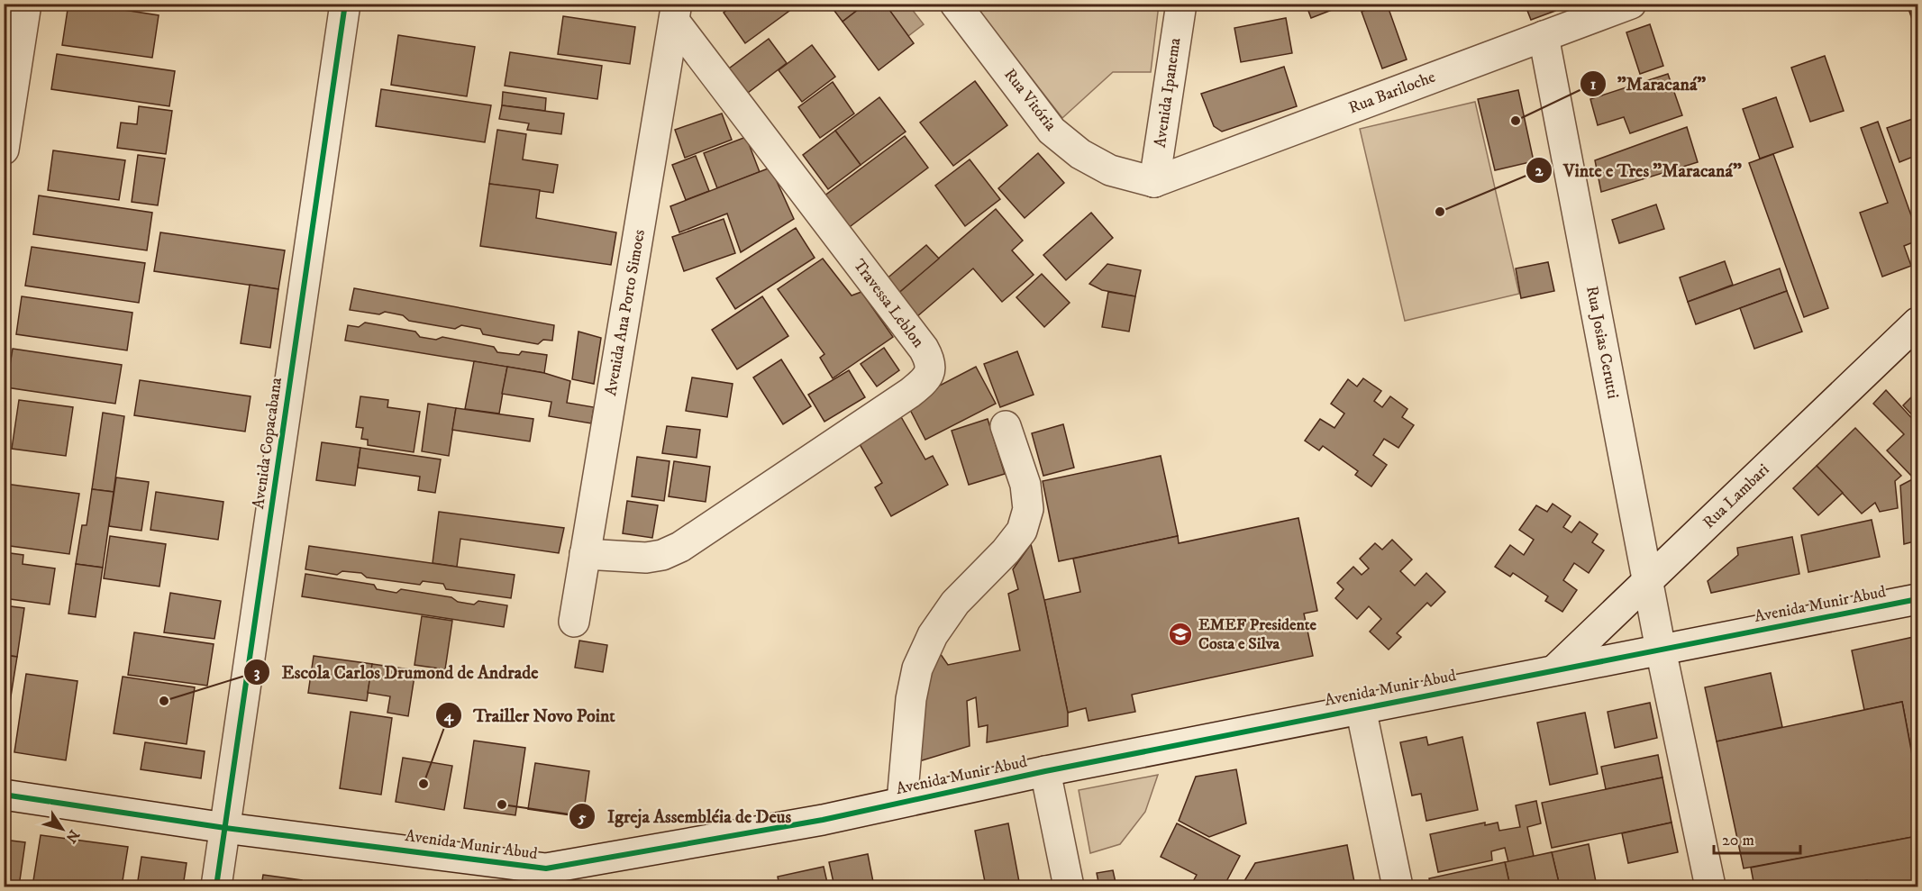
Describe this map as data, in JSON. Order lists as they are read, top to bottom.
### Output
{
  "streets": {
    "street": [
      "Avenida Ipanema",
      "Rua Bariloche",
      "Rua Vitória",
      "Travessa Leblon",
      "Avenida Ana Porto Simoes",
      "Rua Josias Cerutti",
      "Avenida Copacabana",
      "Rua Lambari",
      "Avenida Munir Abud"
    ]
  },
  "crossings": [
    ["Avenida Ipanema", "Rua Bariloche"],
    ["Avenida Ipanema", "Rua Vitória"],
    ["Rua Bariloche", "Rua Vitória"],
    ["Rua Bariloche", "Rua Josias Cerutti"],
    ["Travessa Leblon", "Avenida Ana Porto Simoes"],
    ["Rua Josias Cerutti", "Rua Lambari"],
    ["Rua Josias Cerutti", "Avenida Munir Abud"],
    ["Avenida Copacabana", "Avenida Munir Abud"],
    ["Rua Lambari", "Avenida Munir Abud"]
  ],
  "places": {
    "other": [
      "\"Maracaná\"",
      "Vinte e Tres \"Maracaná\"",
      "Escola Carlos Drumond de Andrade",
      "Trailler Novo Point",
      "Igreja Assembléia de Deus"
    ],
    "school or university": ["EMEF Presidente Costa e Silva"]
  },
  "scale_bar": "20 m",
  "north": "bottom right"
}
